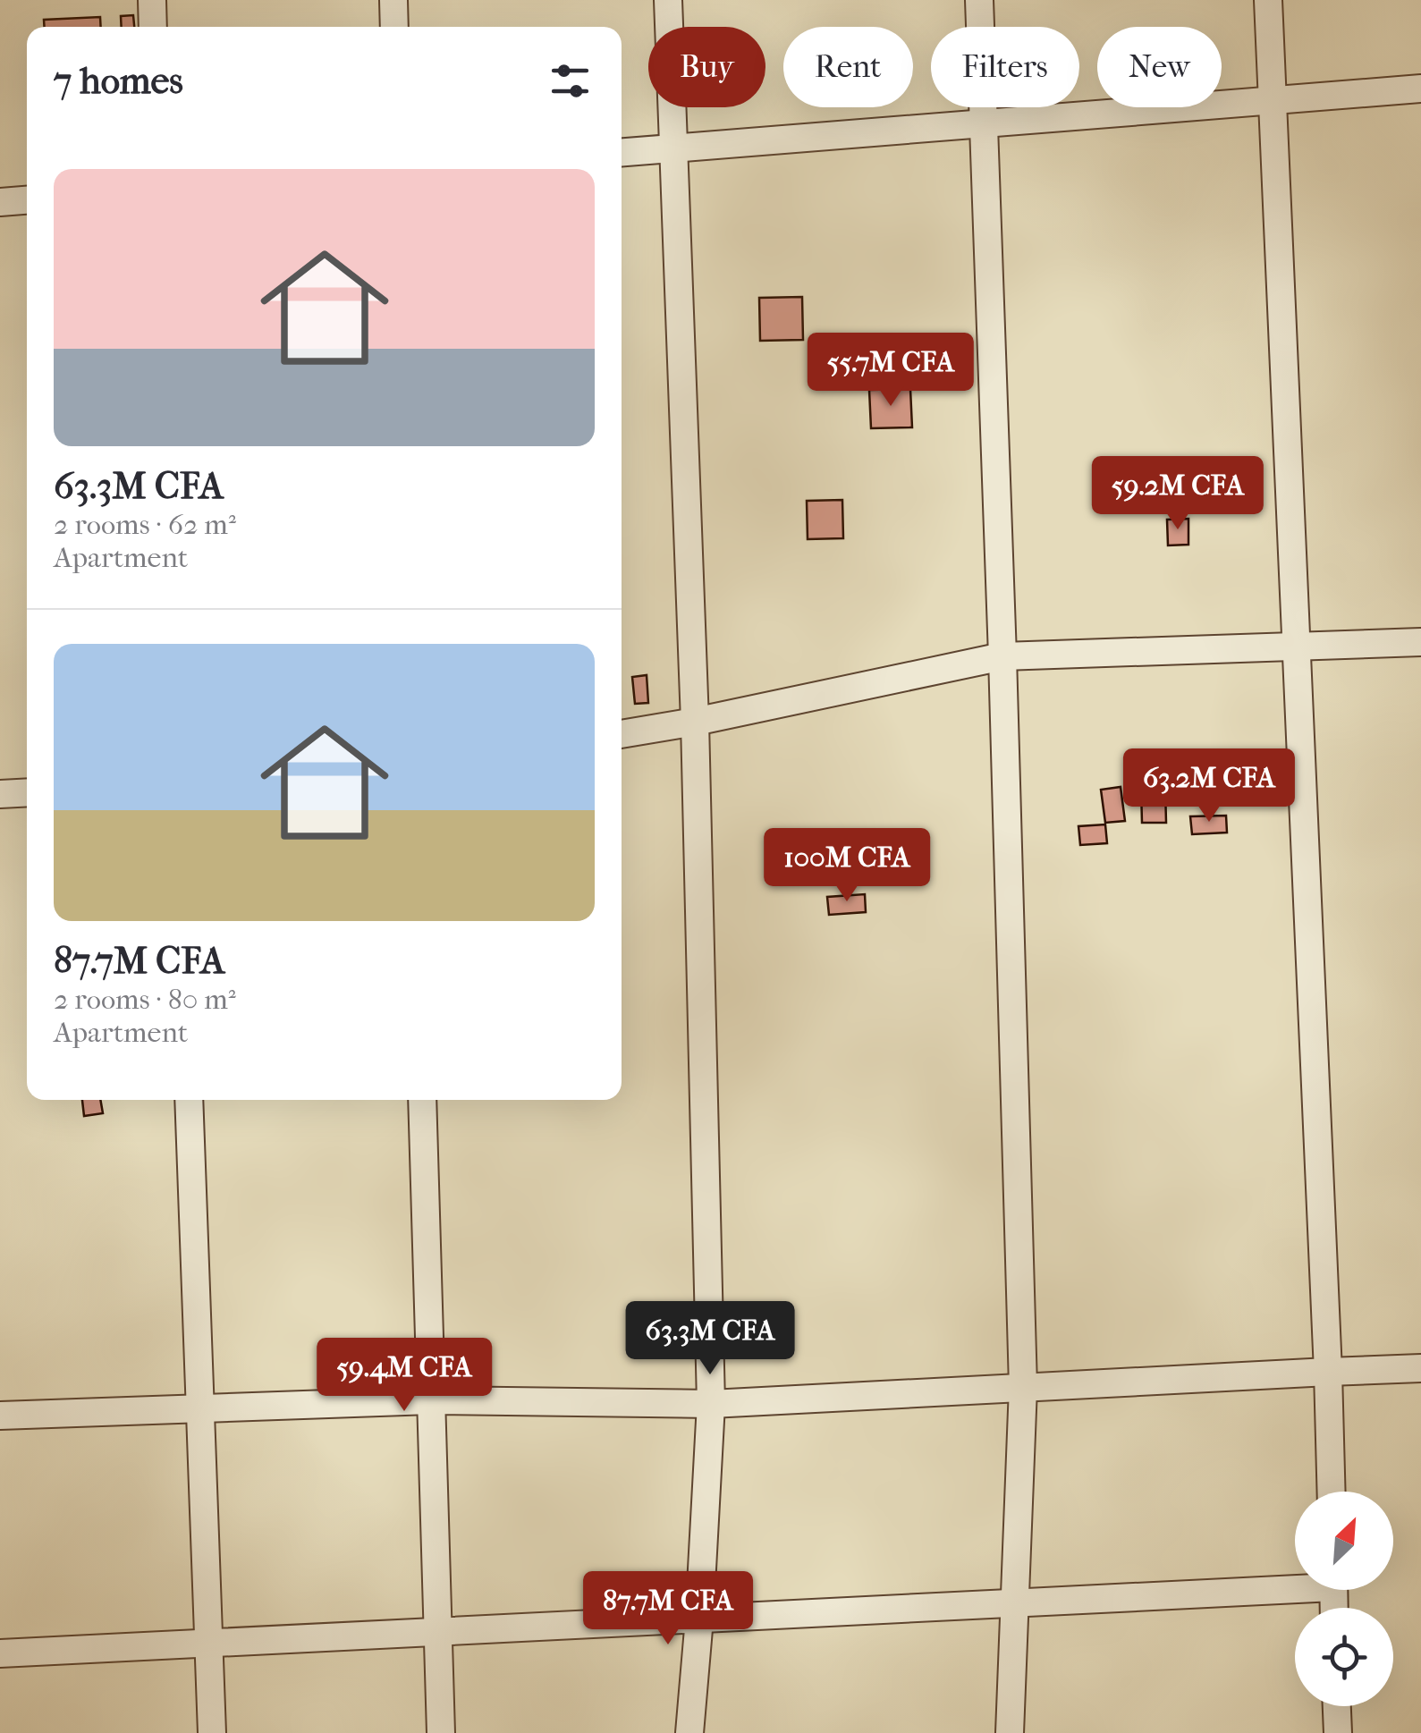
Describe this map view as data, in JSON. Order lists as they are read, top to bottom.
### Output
{
  "north": "top right",
  "page": {
    "chip": [
      "Buy",
      "Rent",
      "Filters",
      "New"
    ],
    "heading": "7 homes",
    "list": [
      {
        "name": "63.3M CFA",
        "note": "2 rooms · 62 m² · Apartment"
      },
      {
        "name": "87.7M CFA",
        "note": "2 rooms · 80 m² · Apartment"
      }
    ],
    "price": [
      "55.7M CFA",
      "59.2M CFA",
      "63.2M CFA",
      "100M CFA",
      "63.3M CFA",
      "59.4M CFA",
      "87.7M CFA"
    ]
  }
}
